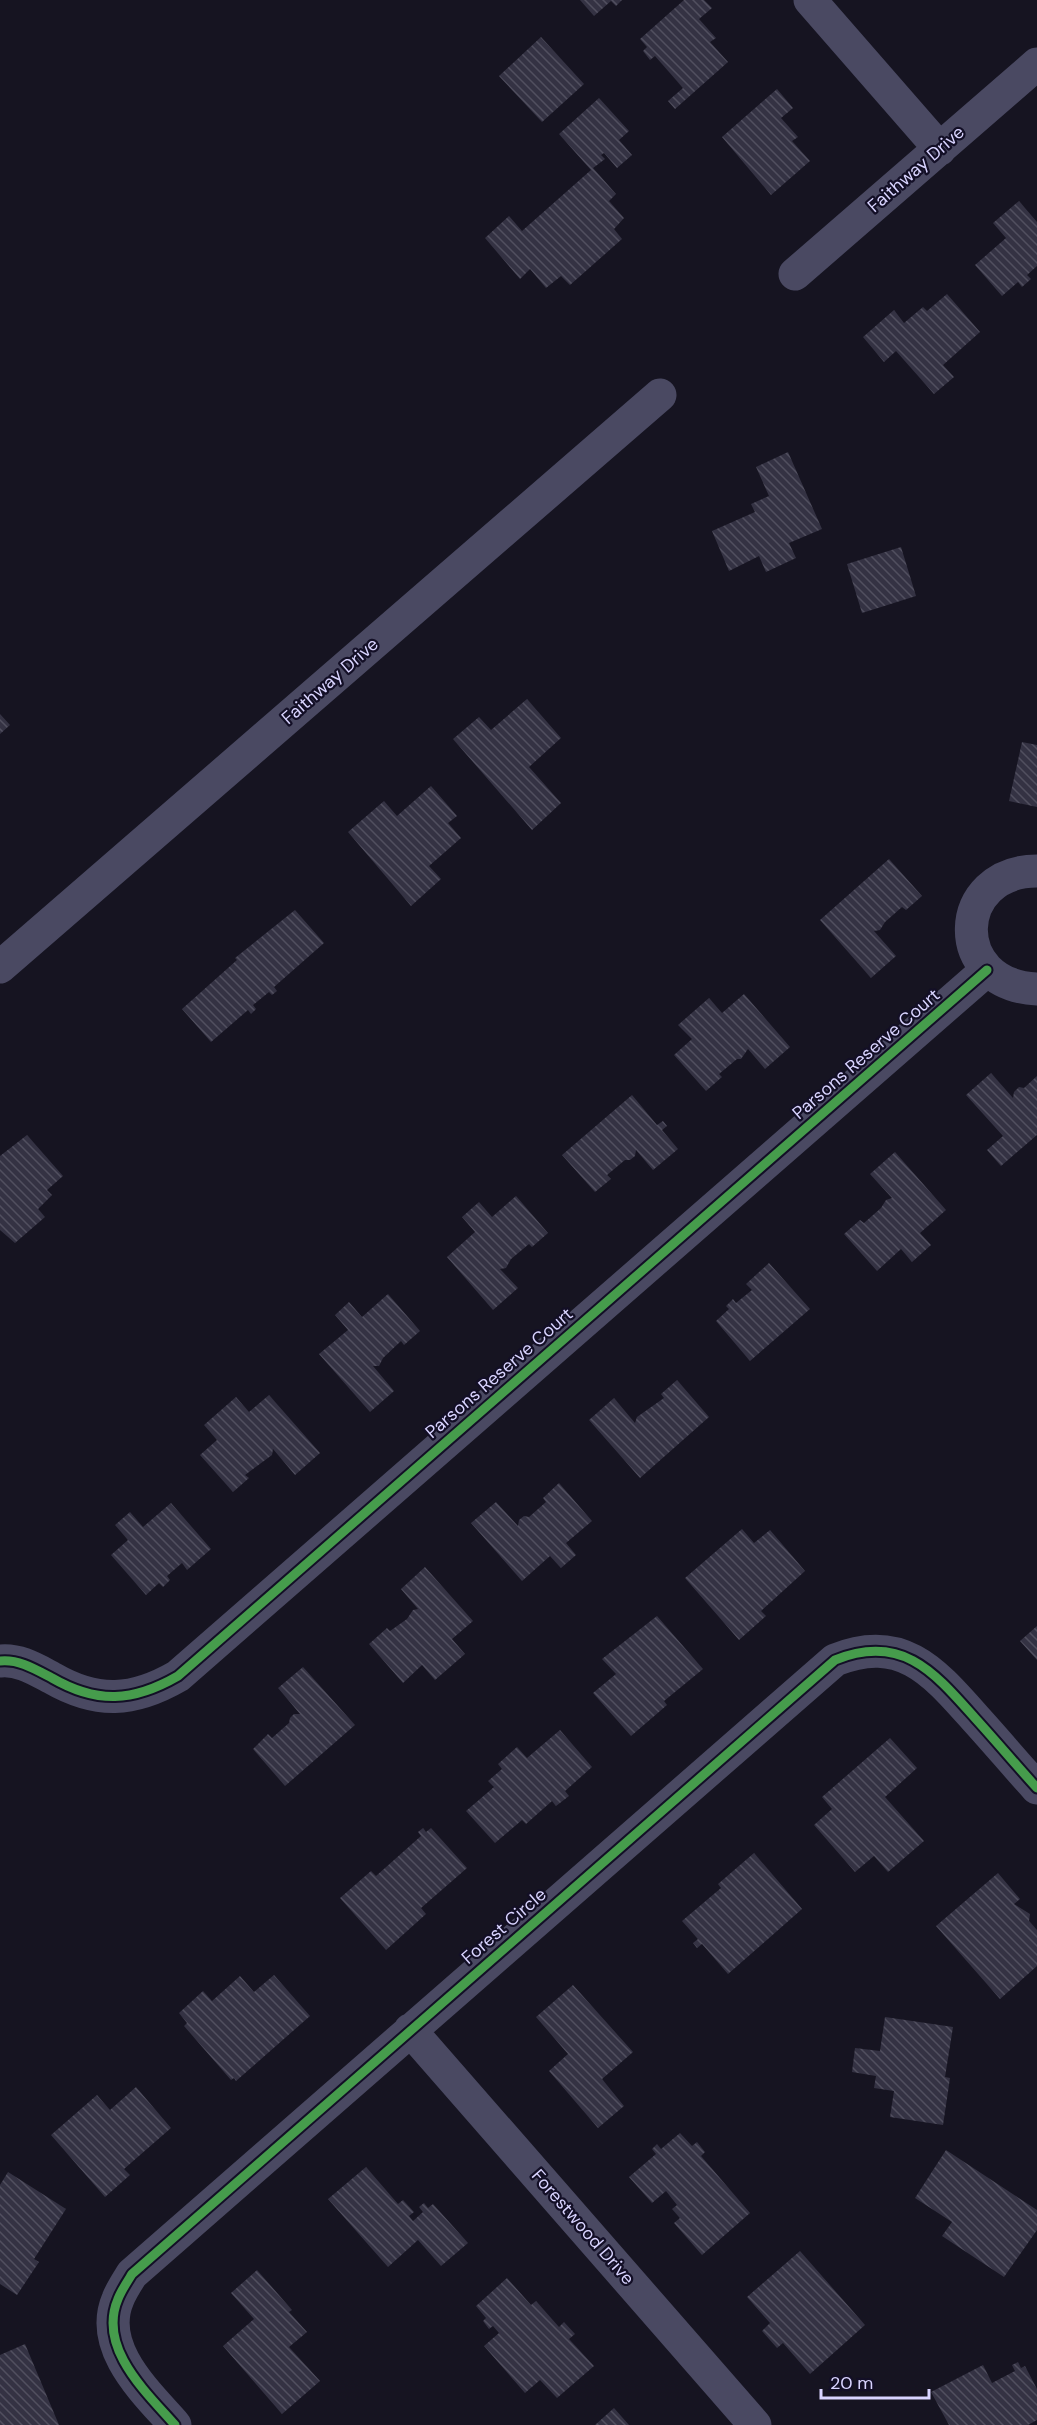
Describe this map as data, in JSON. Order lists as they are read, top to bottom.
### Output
{
  "streets": {
    "street": [
      "Faithway Drive",
      "Parsons Reserve Court",
      "Forest Circle",
      "Forestwood Drive"
    ]
  },
  "crossings": [
    ["Forest Circle", "Forestwood Drive"]
  ],
  "scale_bar": "20 m"
}
